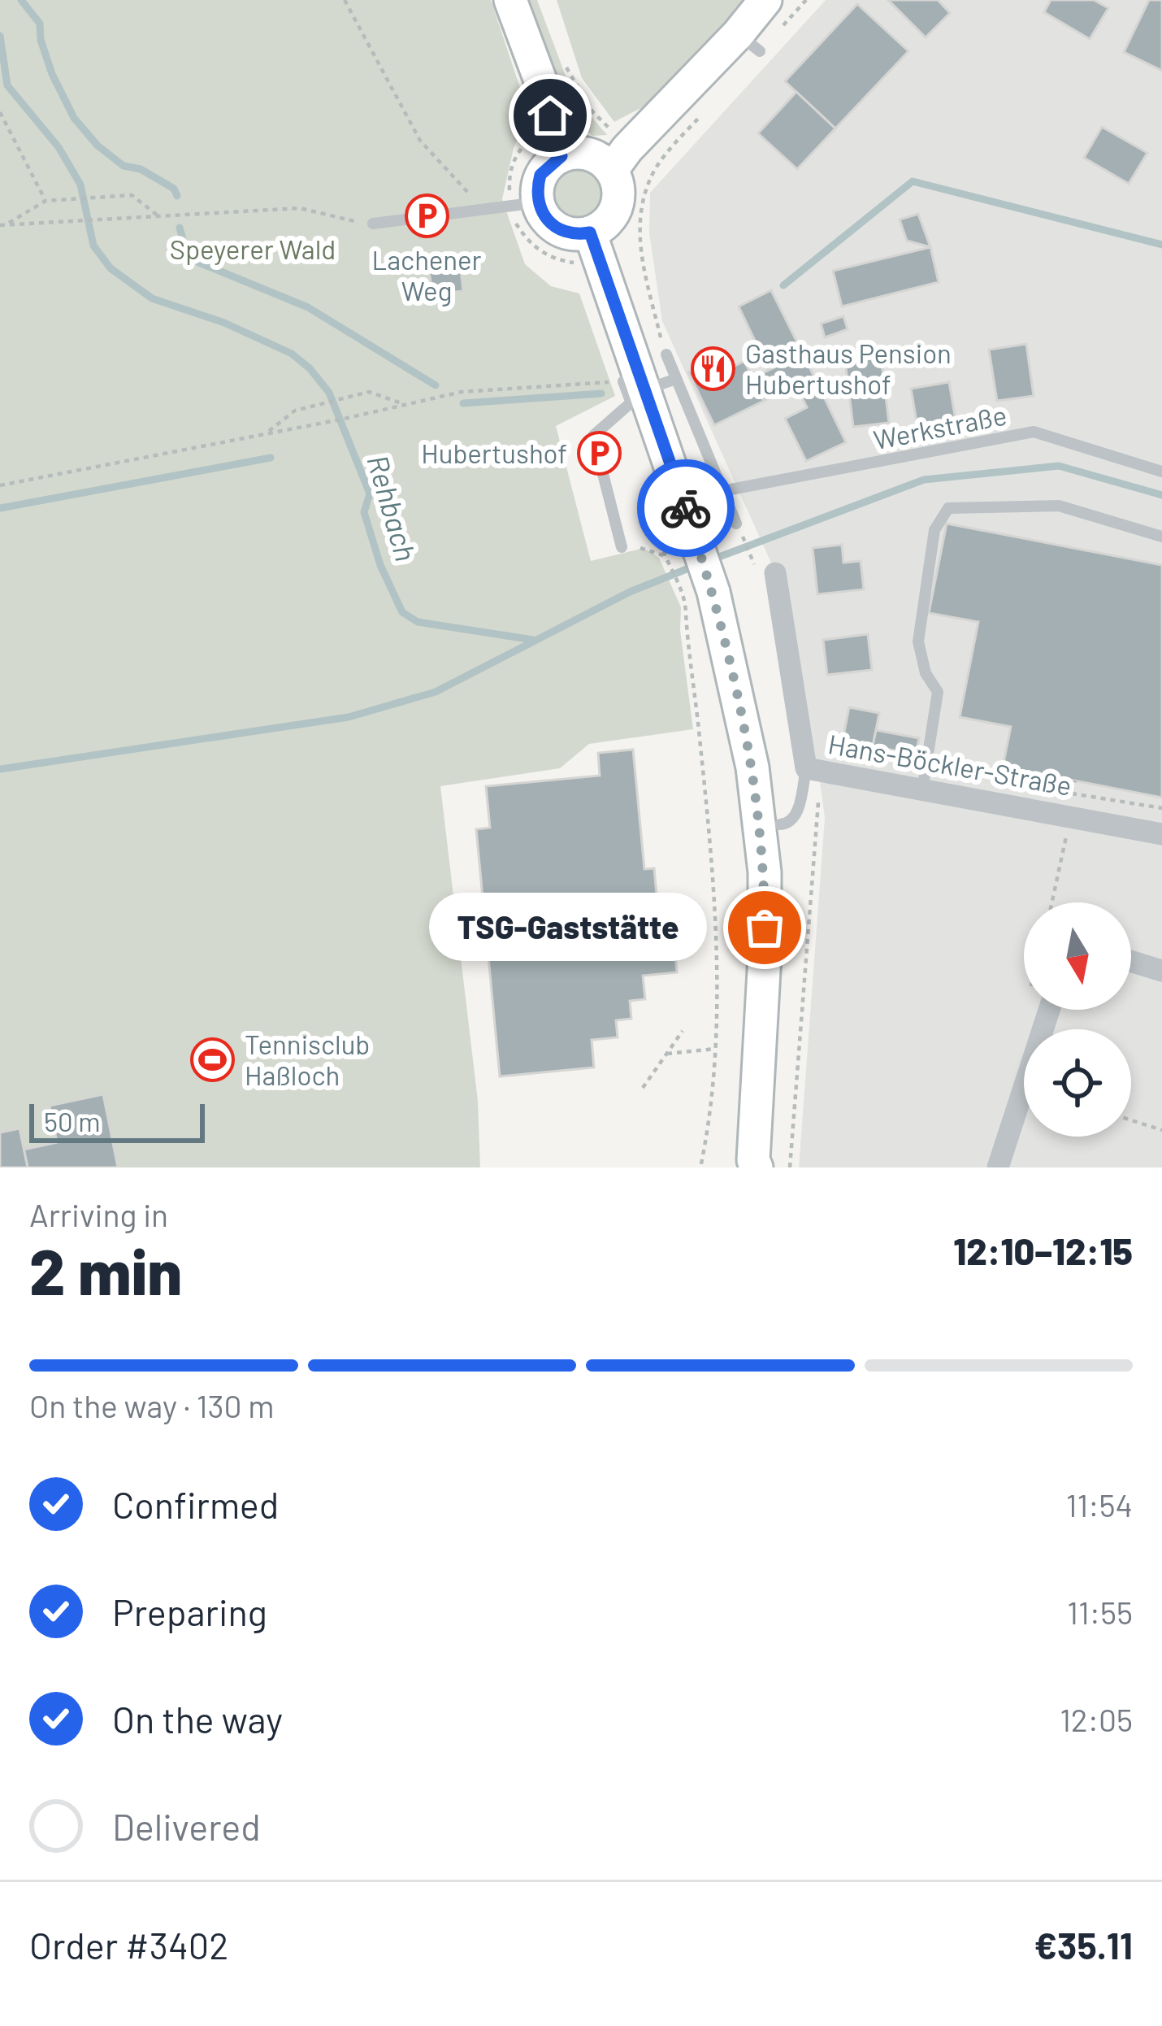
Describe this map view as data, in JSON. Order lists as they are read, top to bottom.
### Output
{
  "streets": {
    "street": ["Hans-Böckler-Straße"],
    "lane": ["Werkstraße"]
  },
  "water": ["Rehbach"],
  "parks": ["Speyerer Wald"],
  "places": {
    "parking": ["Lachener Weg", "Hubertushof"],
    "restaurant": ["Gasthaus Pension Hubertushof"],
    "other": ["TSG-Gaststätte"],
    "sports": ["Tennisclub Haßloch"]
  },
  "scale_bar": "50 m",
  "north": "bottom",
  "page": {
    "bubble": "TSG-Gaststätte",
    "scale": "50 m",
    "heading": ["2 min", "Arriving in", "12:10–12:15"],
    "panel": ["Order #3402", "€35.11"],
    "bar": "On the way · 130 m",
    "list": [
      ["Confirmed", "11:54"],
      ["Preparing", "11:55"],
      ["On the way", "12:05"],
      "Delivered"
    ]
  }
}
